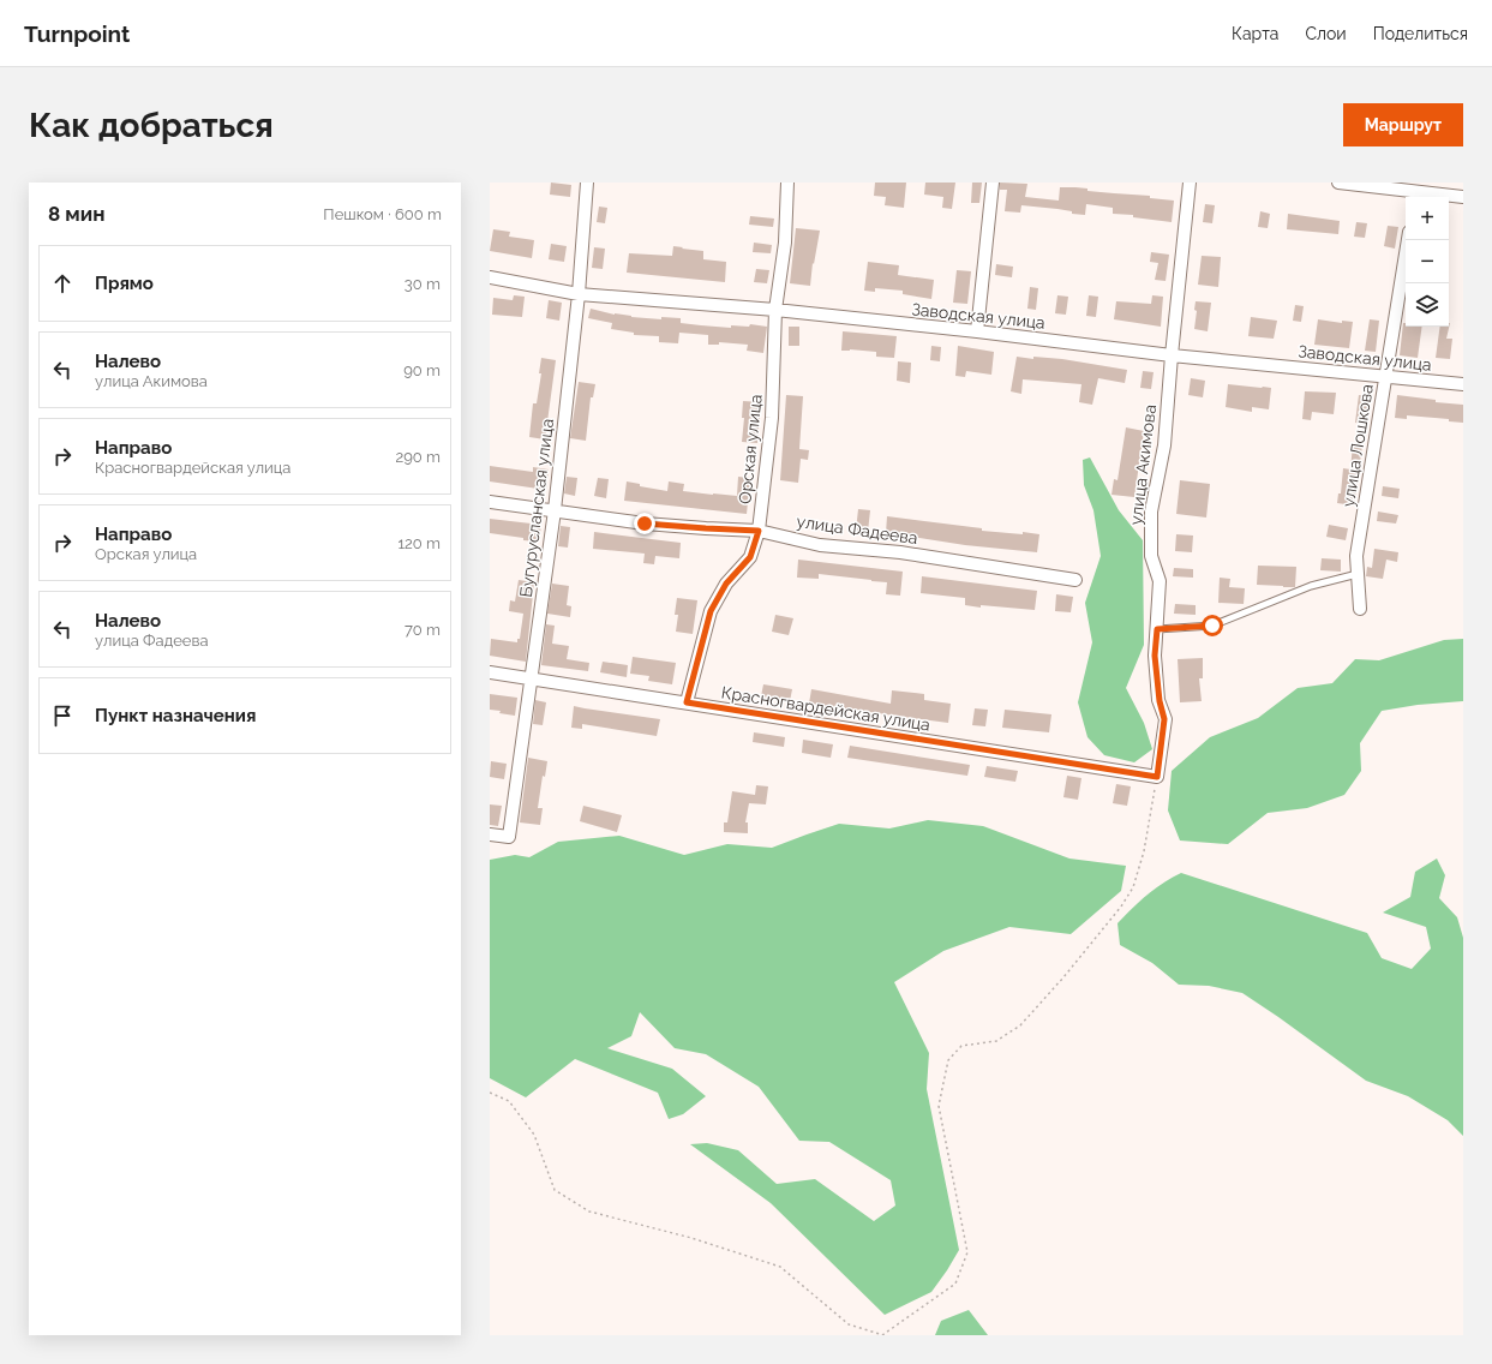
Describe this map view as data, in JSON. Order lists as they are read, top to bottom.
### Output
{
  "streets": {
    "street": [
      "Заводская улица",
      "улица Лошкова",
      "Орская улица",
      "улица Акимова",
      "Бугурусланская улица",
      "улица Фадеева",
      "Красногвардейская улица"
    ]
  },
  "crossings": [
    ["Заводская улица", "улица Лошкова"],
    ["Заводская улица", "Орская улица"],
    ["Заводская улица", "улица Акимова"],
    ["Заводская улица", "Бугурусланская улица"],
    ["Орская улица", "улица Фадеева"],
    ["Орская улица", "Красногвардейская улица"],
    ["улица Акимова", "Красногвардейская улица"],
    ["Бугурусланская улица", "улица Фадеева"],
    ["Бугурусланская улица", "Красногвардейская улица"]
  ],
  "page": {
    "header": "Turnpoint",
    "nav": ["Карта", "Слои", "Поделиться"],
    "buttons": "Маршрут",
    "title": "Как добраться",
    "heading": ["8 мин", "Пешком · 600 m"],
    "map_buttons": ["+", "−"],
    "list": [
      ["Прямо", "30 m"],
      ["Налево", "улица Акимова", "90 m"],
      ["Направо", "Красногвардейская улица", "290 m"],
      ["Направо", "Орская улица", "120 m"],
      ["Налево", "улица Фадеева", "70 m"],
      "Пункт назначения"
    ]
  }
}
